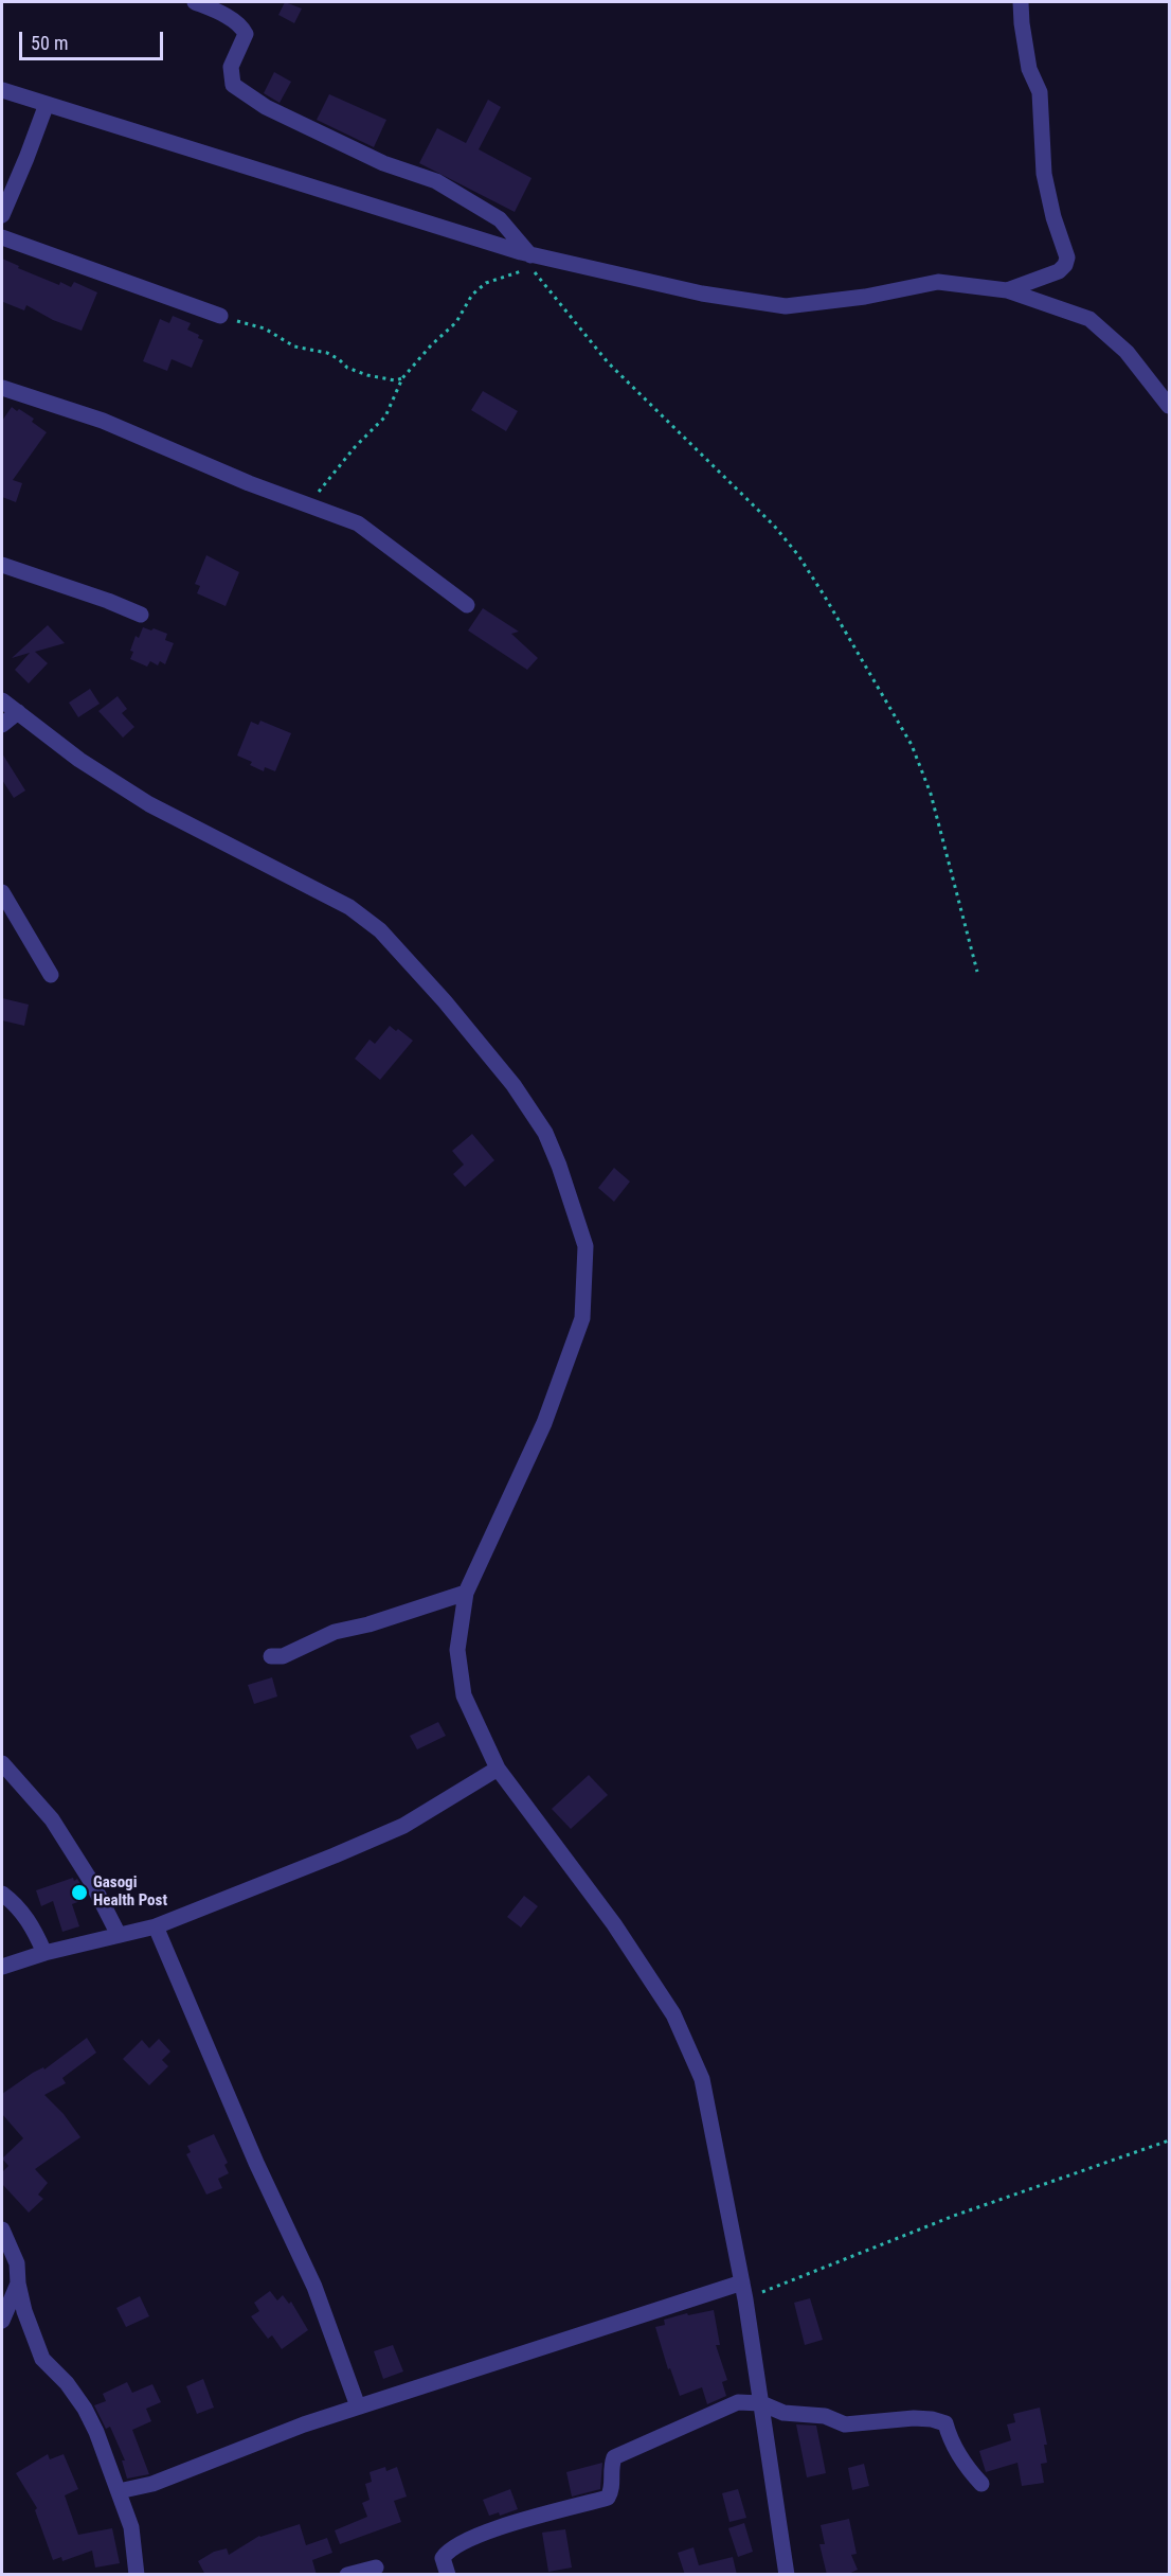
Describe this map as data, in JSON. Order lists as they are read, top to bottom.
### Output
{
  "places": ["Gasogi Health Post"],
  "scale_bar": "50 m"
}
